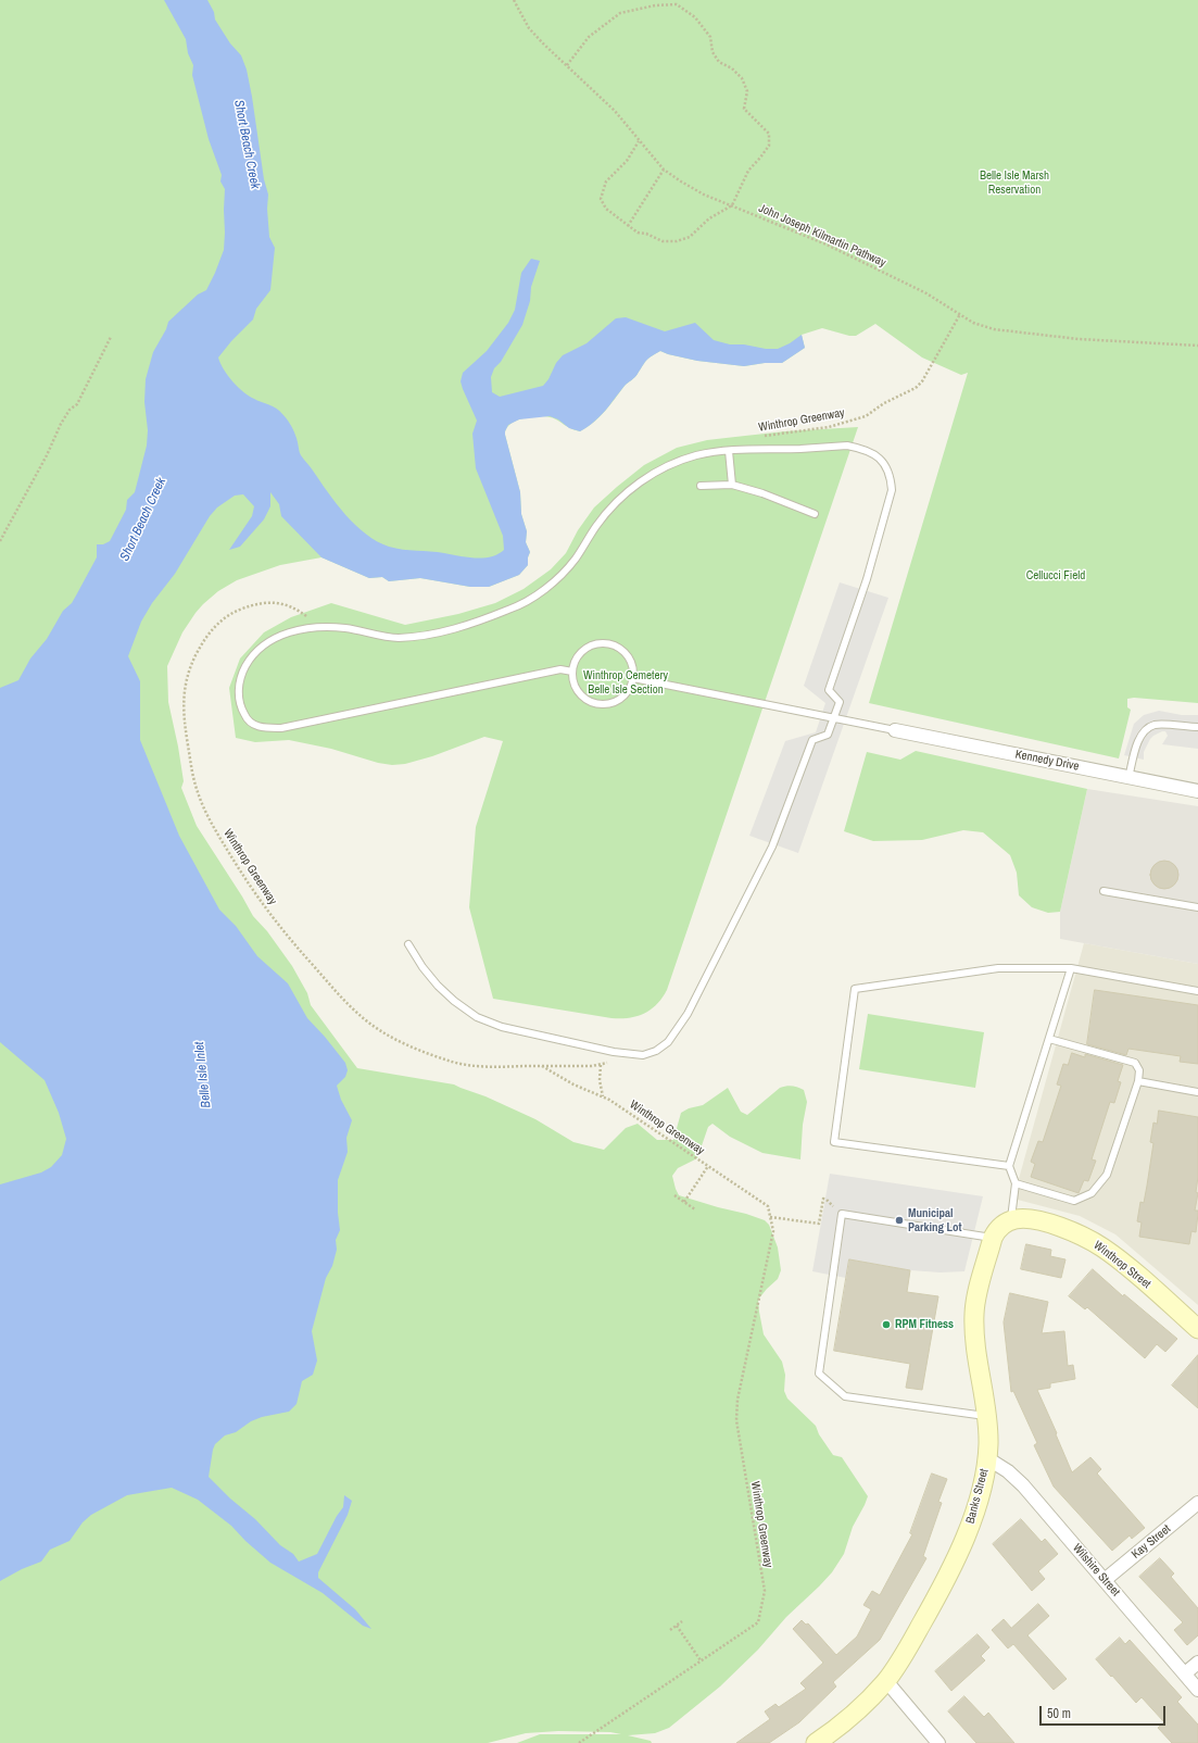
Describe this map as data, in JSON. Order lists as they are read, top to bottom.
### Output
{
  "streets": {
    "street": [
      "Kennedy Drive",
      "Winthrop Street",
      "Banks Street",
      "Kay Street",
      "Wilshire Street"
    ],
    "path": ["John Joseph Kilmartin Pathway", "Winthrop Greenway"]
  },
  "crossings": [
    ["John Joseph Kilmartin Pathway", "Winthrop Greenway"],
    ["Winthrop Street", "Banks Street"],
    ["Banks Street", "Wilshire Street"],
    ["Kay Street", "Wilshire Street"]
  ],
  "water": ["Short Beach Creek", "Belle Isle Inlet"],
  "parks": ["Belle Isle Marsh Reservation", "Cellucci Field", "Winthrop Cemetery Belle Isle Section"],
  "places": ["Municipal Parking Lot", "RPM Fitness"],
  "scale_bar": "50 m"
}
